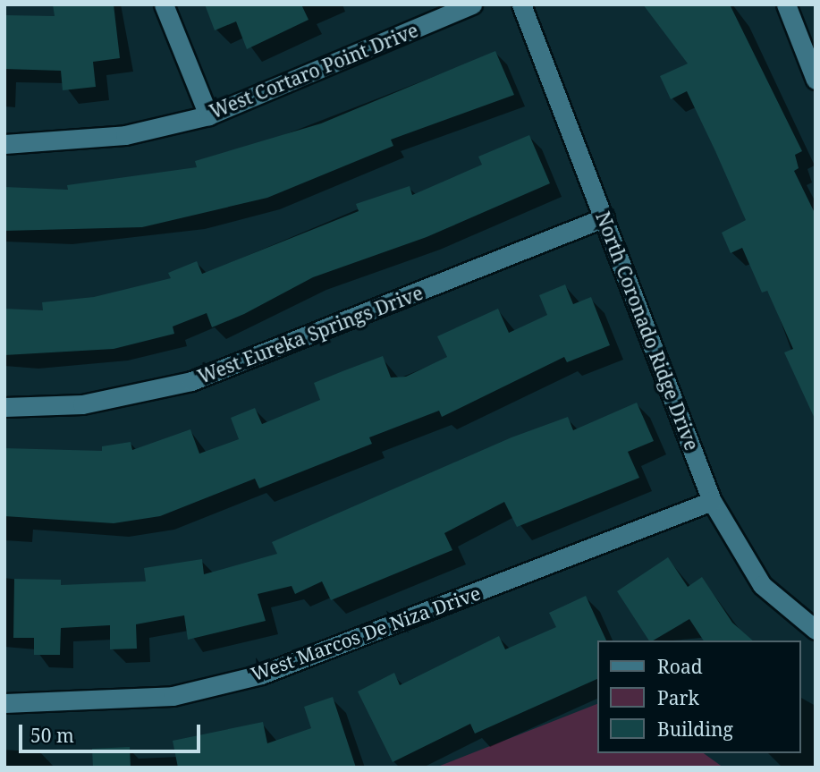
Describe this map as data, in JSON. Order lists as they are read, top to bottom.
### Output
{
  "streets": {
    "street": [
      "West Cortaro Point Drive",
      "North Coronado Ridge Drive",
      "West Eureka Springs Drive",
      "West Marcos De Niza Drive"
    ]
  },
  "crossings": [
    ["North Coronado Ridge Drive", "West Eureka Springs Drive"],
    ["North Coronado Ridge Drive", "West Marcos De Niza Drive"]
  ],
  "legend": ["Road", "Park", "Building"],
  "scale_bar": "50 m"
}
